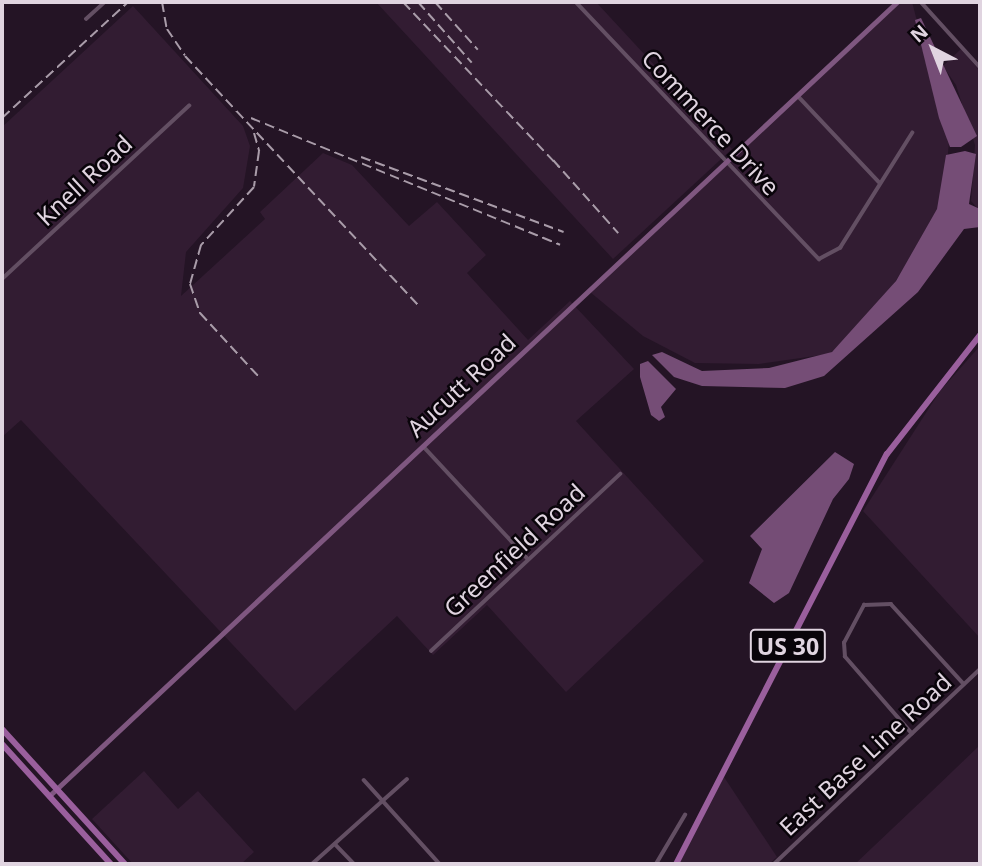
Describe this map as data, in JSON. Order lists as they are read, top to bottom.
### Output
{
  "streets": {
    "main road": ["US 30"],
    "street": [
      "Commerce Drive",
      "Knell Road",
      "Aucutt Road",
      "Greenfield Road",
      "East Base Line Road"
    ]
  },
  "crossings": [
    ["Commerce Drive", "Aucutt Road"]
  ],
  "north": "top left"
}
